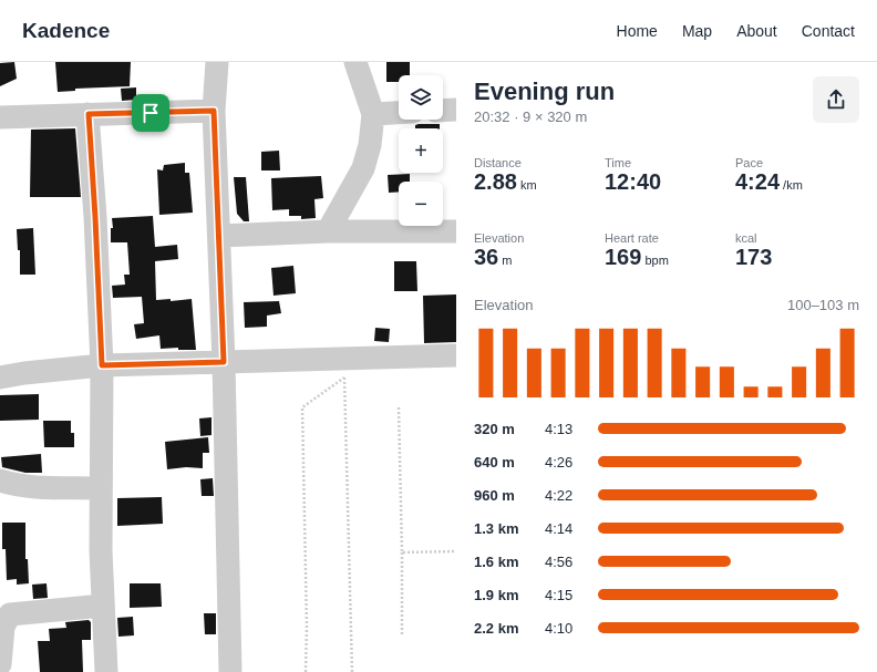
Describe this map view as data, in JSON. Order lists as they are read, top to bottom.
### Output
{
  "page": {
    "header": "Kadence",
    "nav": [
      "Home",
      "Map",
      "About",
      "Contact"
    ],
    "heading": ["Evening run", "20:32 · 9 × 320 m"],
    "map_buttons": ["+", "−"],
    "stats": [
      ["Distance", "2.88 km"],
      ["Time", "12:40"],
      ["Pace", "4:24 /km"],
      ["Elevation", "36 m"],
      ["Heart rate", "169 bpm"],
      ["kcal", "173"]
    ],
    "chart": ["Elevation", "100–103 m"],
    "list": [
      {
        "name": "320 m",
        "note": "4:13"
      },
      {
        "name": "640 m",
        "note": "4:26"
      },
      {
        "name": "960 m",
        "note": "4:22"
      },
      {
        "name": "1.3 km",
        "note": "4:14"
      },
      {
        "name": "1.6 km",
        "note": "4:56"
      },
      {
        "name": "1.9 km",
        "note": "4:15"
      },
      {
        "name": "2.2 km",
        "note": "4:10"
      }
    ]
  }
}
